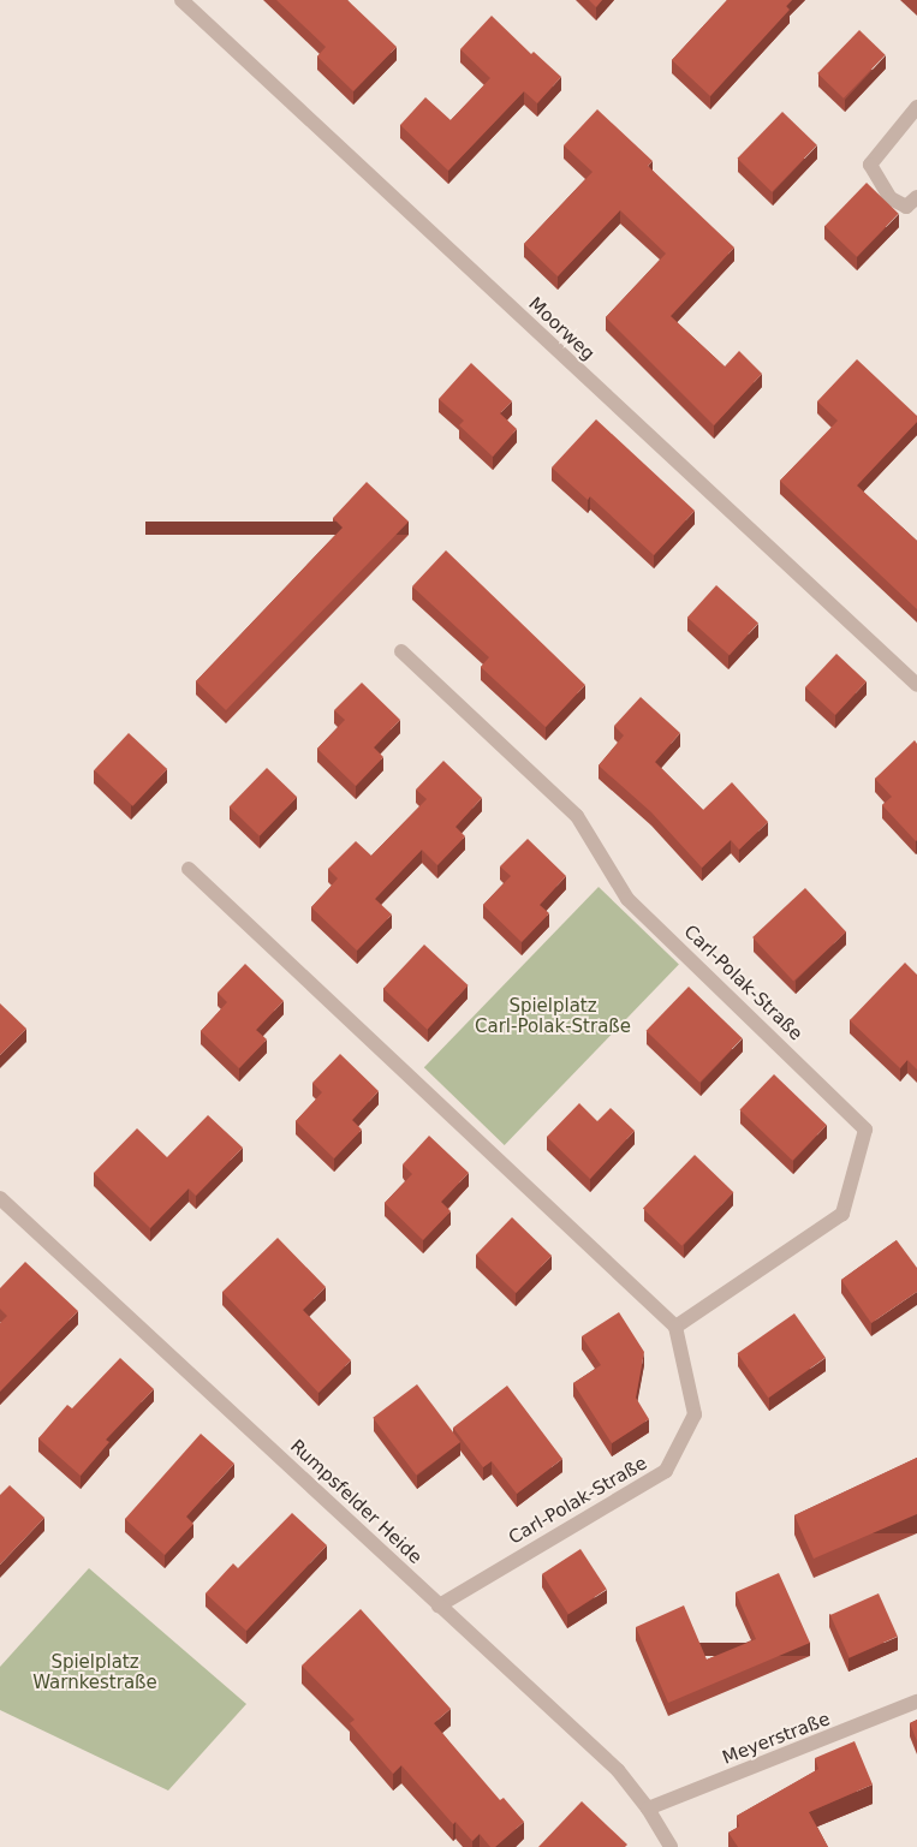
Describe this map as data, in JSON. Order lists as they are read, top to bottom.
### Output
{
  "streets": {
    "street": [
      "Moorweg",
      "Carl-Polak-Straße",
      "Rumpsfelder Heide",
      "Meyerstraße"
    ]
  },
  "crossings": [
    ["Carl-Polak-Straße", "Rumpsfelder Heide"],
    ["Rumpsfelder Heide", "Meyerstraße"]
  ],
  "parks": ["Spielplatz Carl-Polak-Straße", "Spielplatz Warnkestraße"]
}
